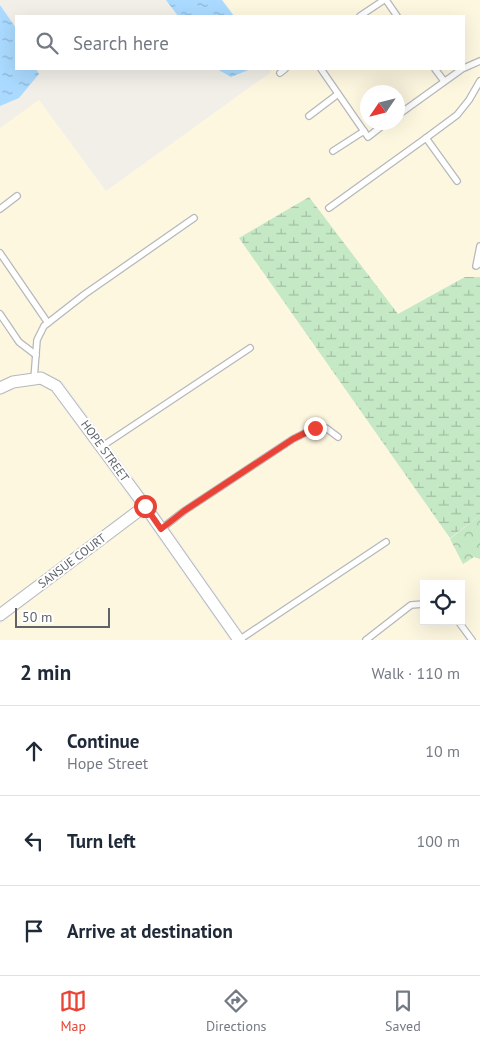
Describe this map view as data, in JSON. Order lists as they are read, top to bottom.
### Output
{
  "streets": {
    "street": ["HOPE STREET", "SANSUE COURT"]
  },
  "crossings": [
    ["HOPE STREET", "SANSUE COURT"]
  ],
  "scale_bar": "50 m",
  "north": "bottom left",
  "page": {
    "search": "Search here",
    "scale": "50 m",
    "heading": ["2 min", "Walk · 110 m"],
    "list": [
      ["Continue", "Hope Street", "10 m"],
      ["Turn left", "100 m"],
      "Arrive at destination"
    ],
    "nav": ["Map", "Directions", "Saved"]
  }
}
